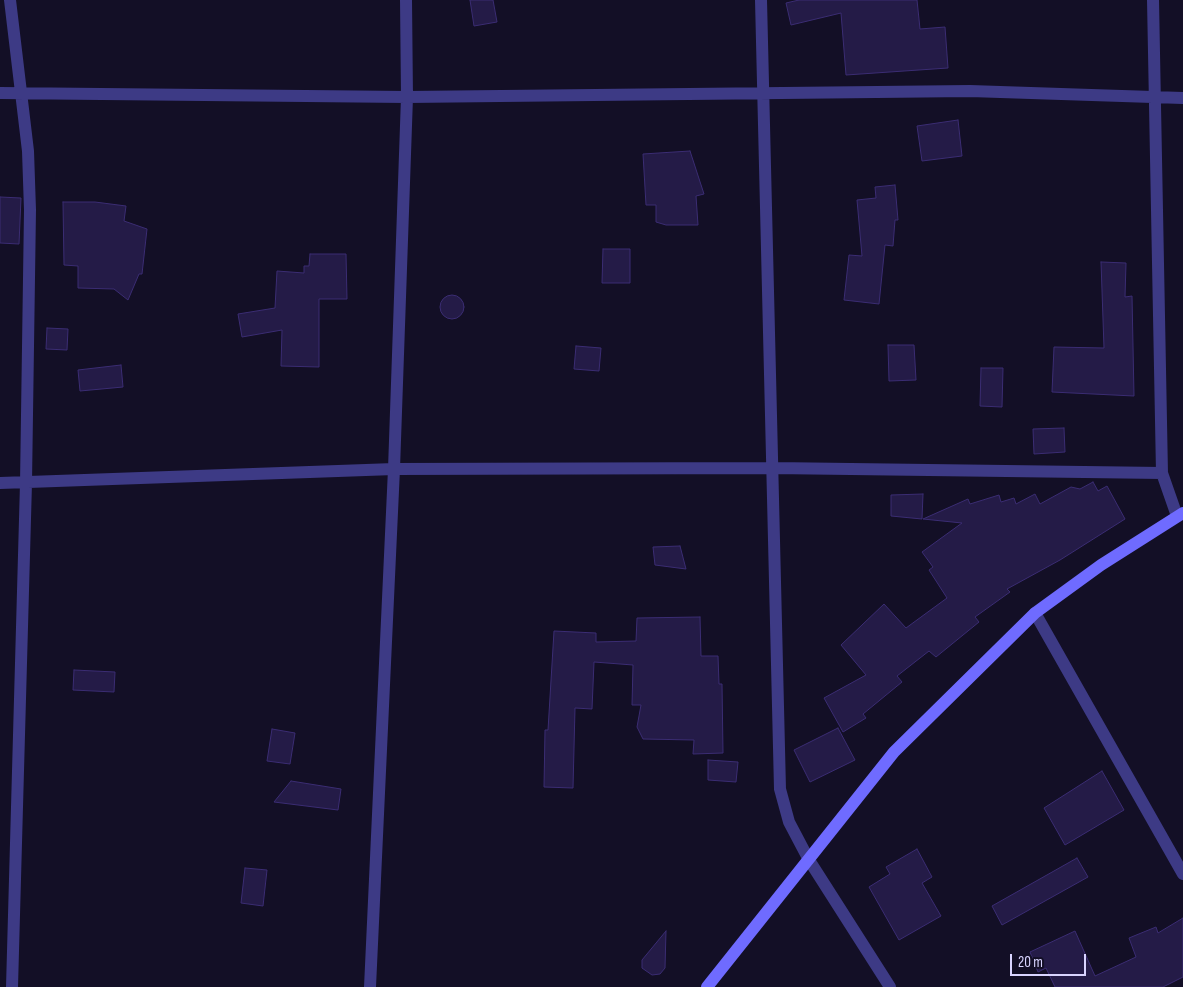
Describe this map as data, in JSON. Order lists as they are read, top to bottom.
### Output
{
  "scale_bar": "20 m"
}
